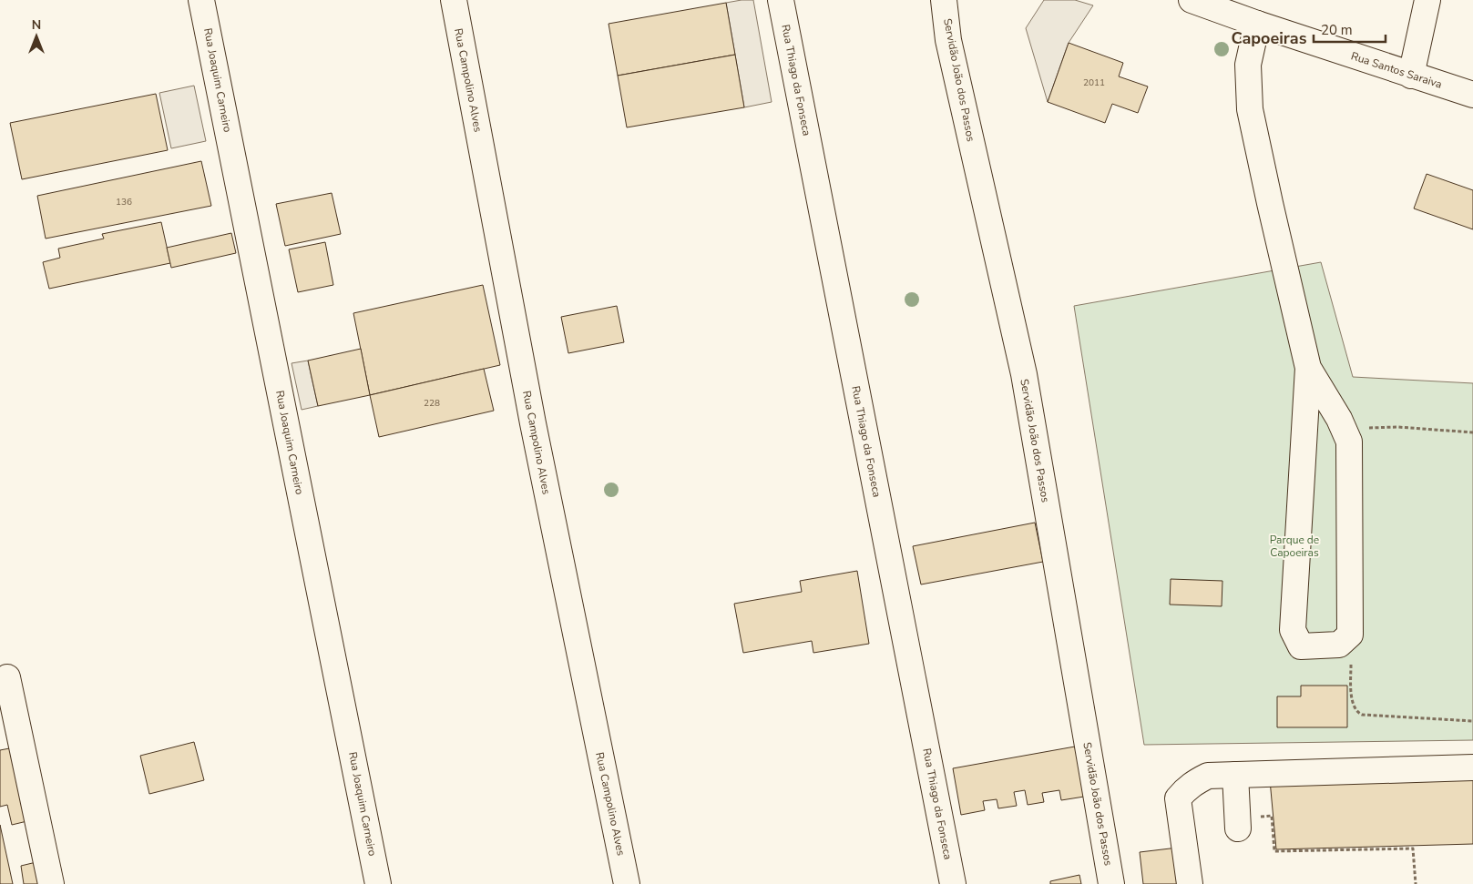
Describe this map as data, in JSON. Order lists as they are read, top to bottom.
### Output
{
  "streets": {
    "street": [
      "Rua Santos Saraiva",
      "Rua Joaquim Carneiro",
      "Rua Campolino Alves",
      "Rua Thiago da Fonseca",
      "Servidão João dos Passos"
    ]
  },
  "districts": ["Capoeiras"],
  "parks": ["Parque de Capoeiras"],
  "house_numbers": ["2011", "136", "228"],
  "scale_bar": "20 m",
  "north": "top"
}
